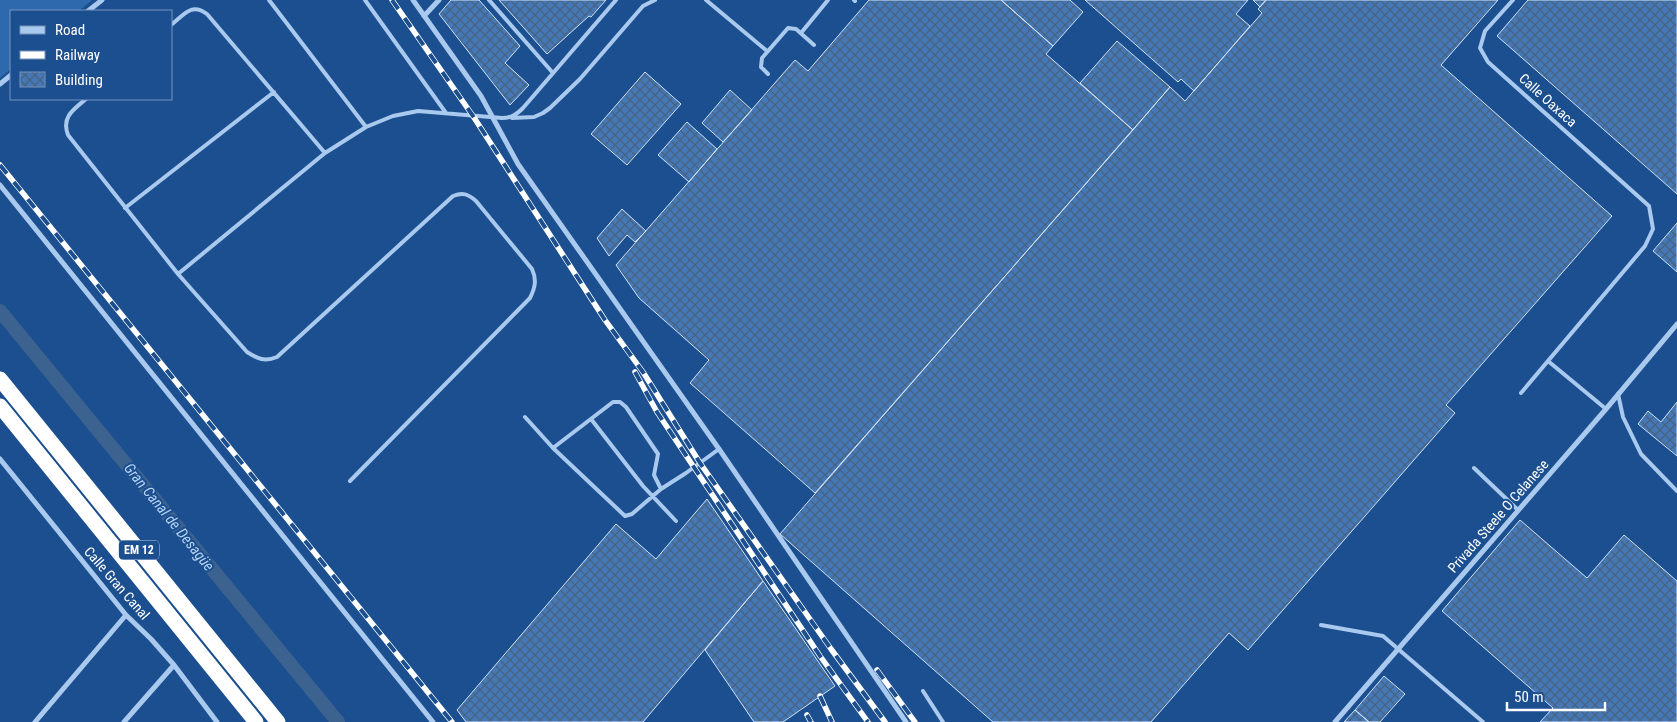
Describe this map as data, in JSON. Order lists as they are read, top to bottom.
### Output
{
  "streets": {
    "highway": ["EM 12"],
    "street": ["Privada Steele O Celanese", "Calle Gran Canal"],
    "lane": ["Calle Oaxaca"]
  },
  "water": ["Gran Canal de Desagüe"],
  "legend": ["Road", "Railway", "Building"],
  "scale_bar": "50 m"
}
